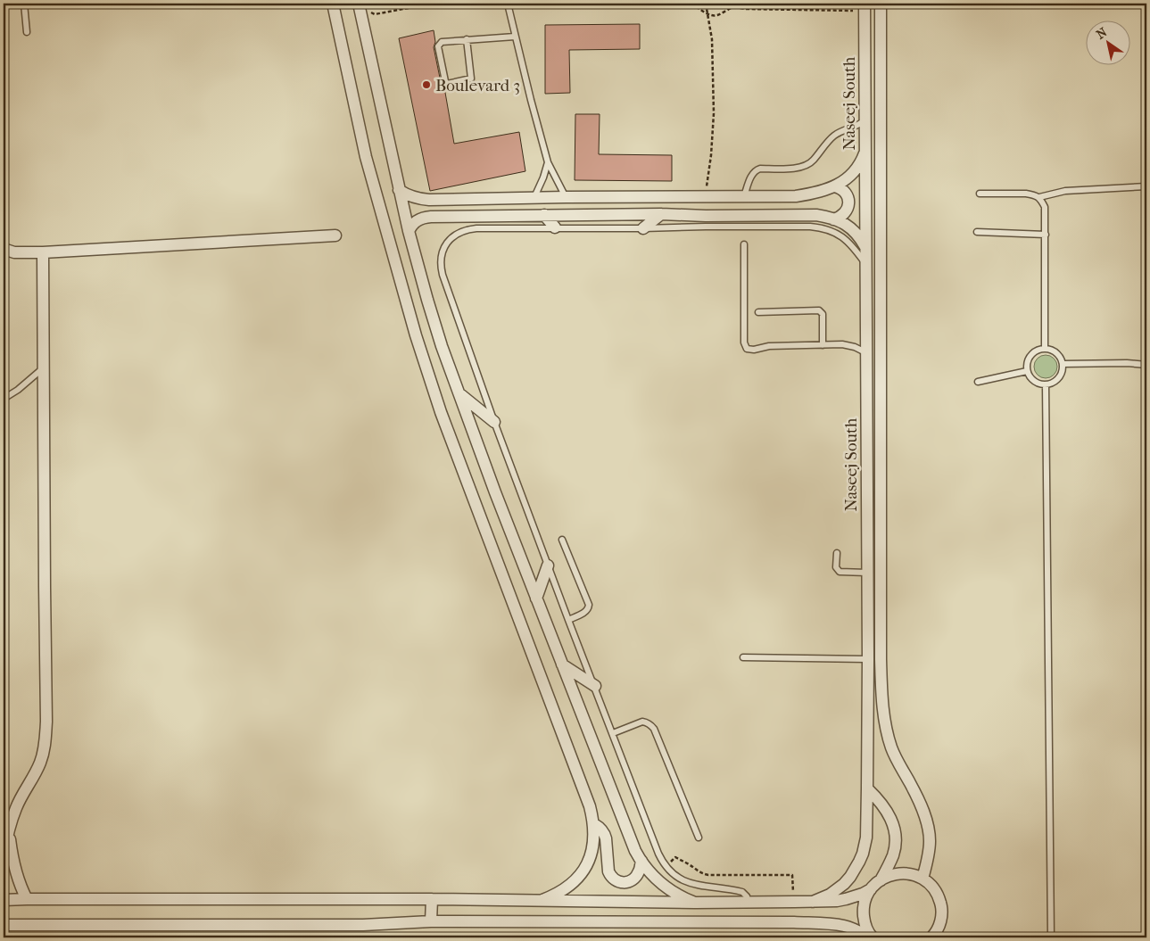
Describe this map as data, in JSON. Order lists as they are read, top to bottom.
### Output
{
  "streets": {
    "street": ["Naseej South"]
  },
  "places": ["Boulevard 3"],
  "north": "top left"
}
